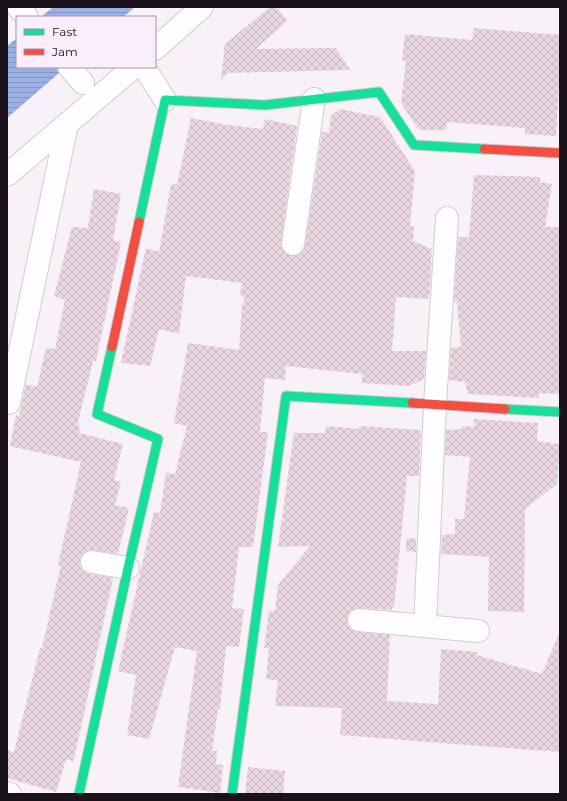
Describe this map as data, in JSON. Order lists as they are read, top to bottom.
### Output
{
  "legend": ["Fast", "Jam"]
}
